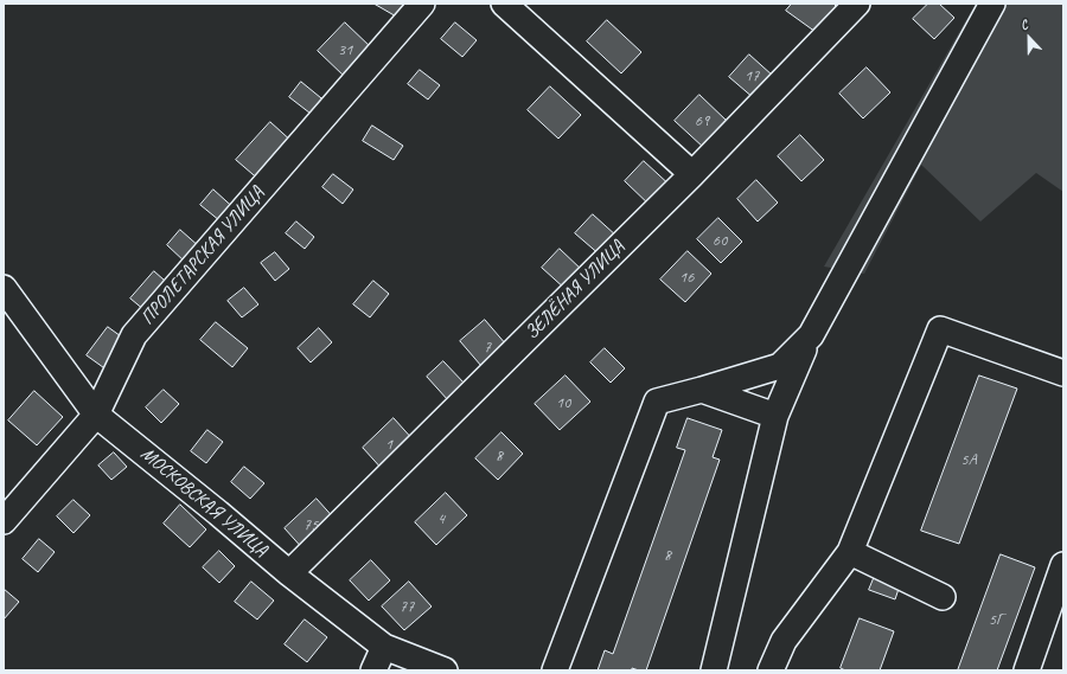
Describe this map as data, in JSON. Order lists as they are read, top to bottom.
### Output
{
  "streets": {
    "street": ["ПРОЛЕТАРСКАЯ УЛИЦА", "ЗЕЛЁНАЯ УЛИЦА", "МОСКОВСКАЯ УЛИЦА"]
  },
  "crossings": [
    ["ПРОЛЕТАРСКАЯ УЛИЦА", "МОСКОВСКАЯ УЛИЦА"],
    ["ЗЕЛЁНАЯ УЛИЦА", "МОСКОВСКАЯ УЛИЦА"]
  ],
  "house_numbers": [
    "31",
    "17",
    "69",
    "60",
    "16",
    "7",
    "10",
    "1",
    "8",
    "5А",
    "4",
    "75",
    "8",
    "77",
    "5Г"
  ],
  "north": "top"
}
